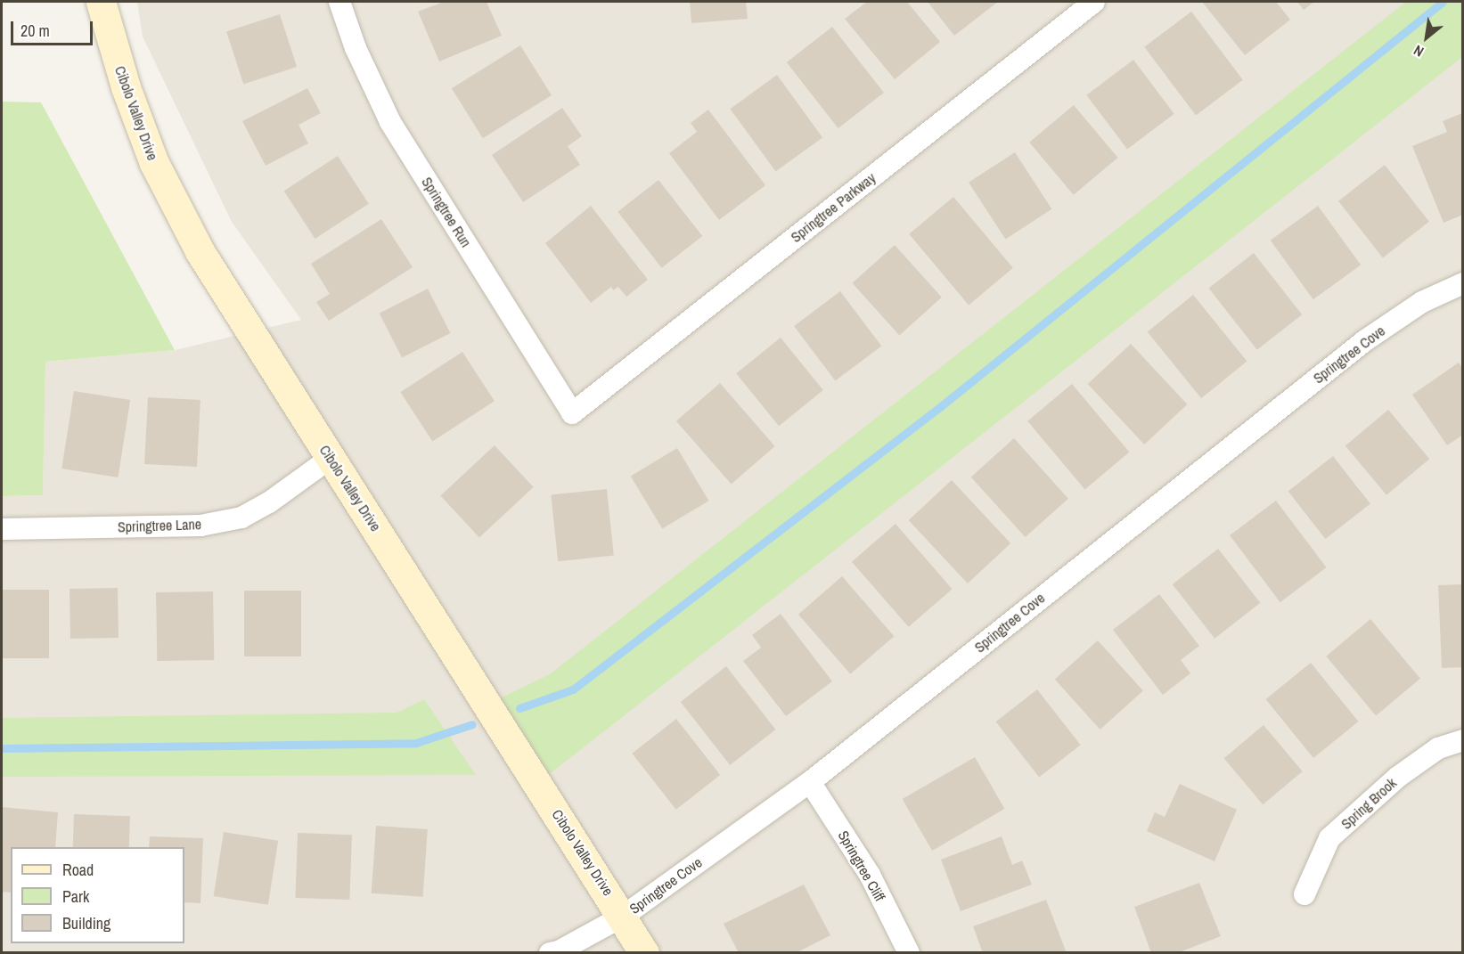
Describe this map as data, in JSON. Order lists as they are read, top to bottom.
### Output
{
  "streets": {
    "main road": ["Cibolo Valley Drive"],
    "street": [
      "Springtree Parkway",
      "Springtree Run",
      "Springtree Cove",
      "Springtree Lane",
      "Spring Brook",
      "Springtree Cliff"
    ]
  },
  "crossings": [
    ["Cibolo Valley Drive", "Springtree Cove"],
    ["Cibolo Valley Drive", "Springtree Lane"],
    ["Springtree Parkway", "Springtree Run"],
    ["Springtree Cove", "Springtree Cliff"]
  ],
  "legend": ["Road", "Park", "Building"],
  "scale_bar": "20 m",
  "north": "bottom left"
}
